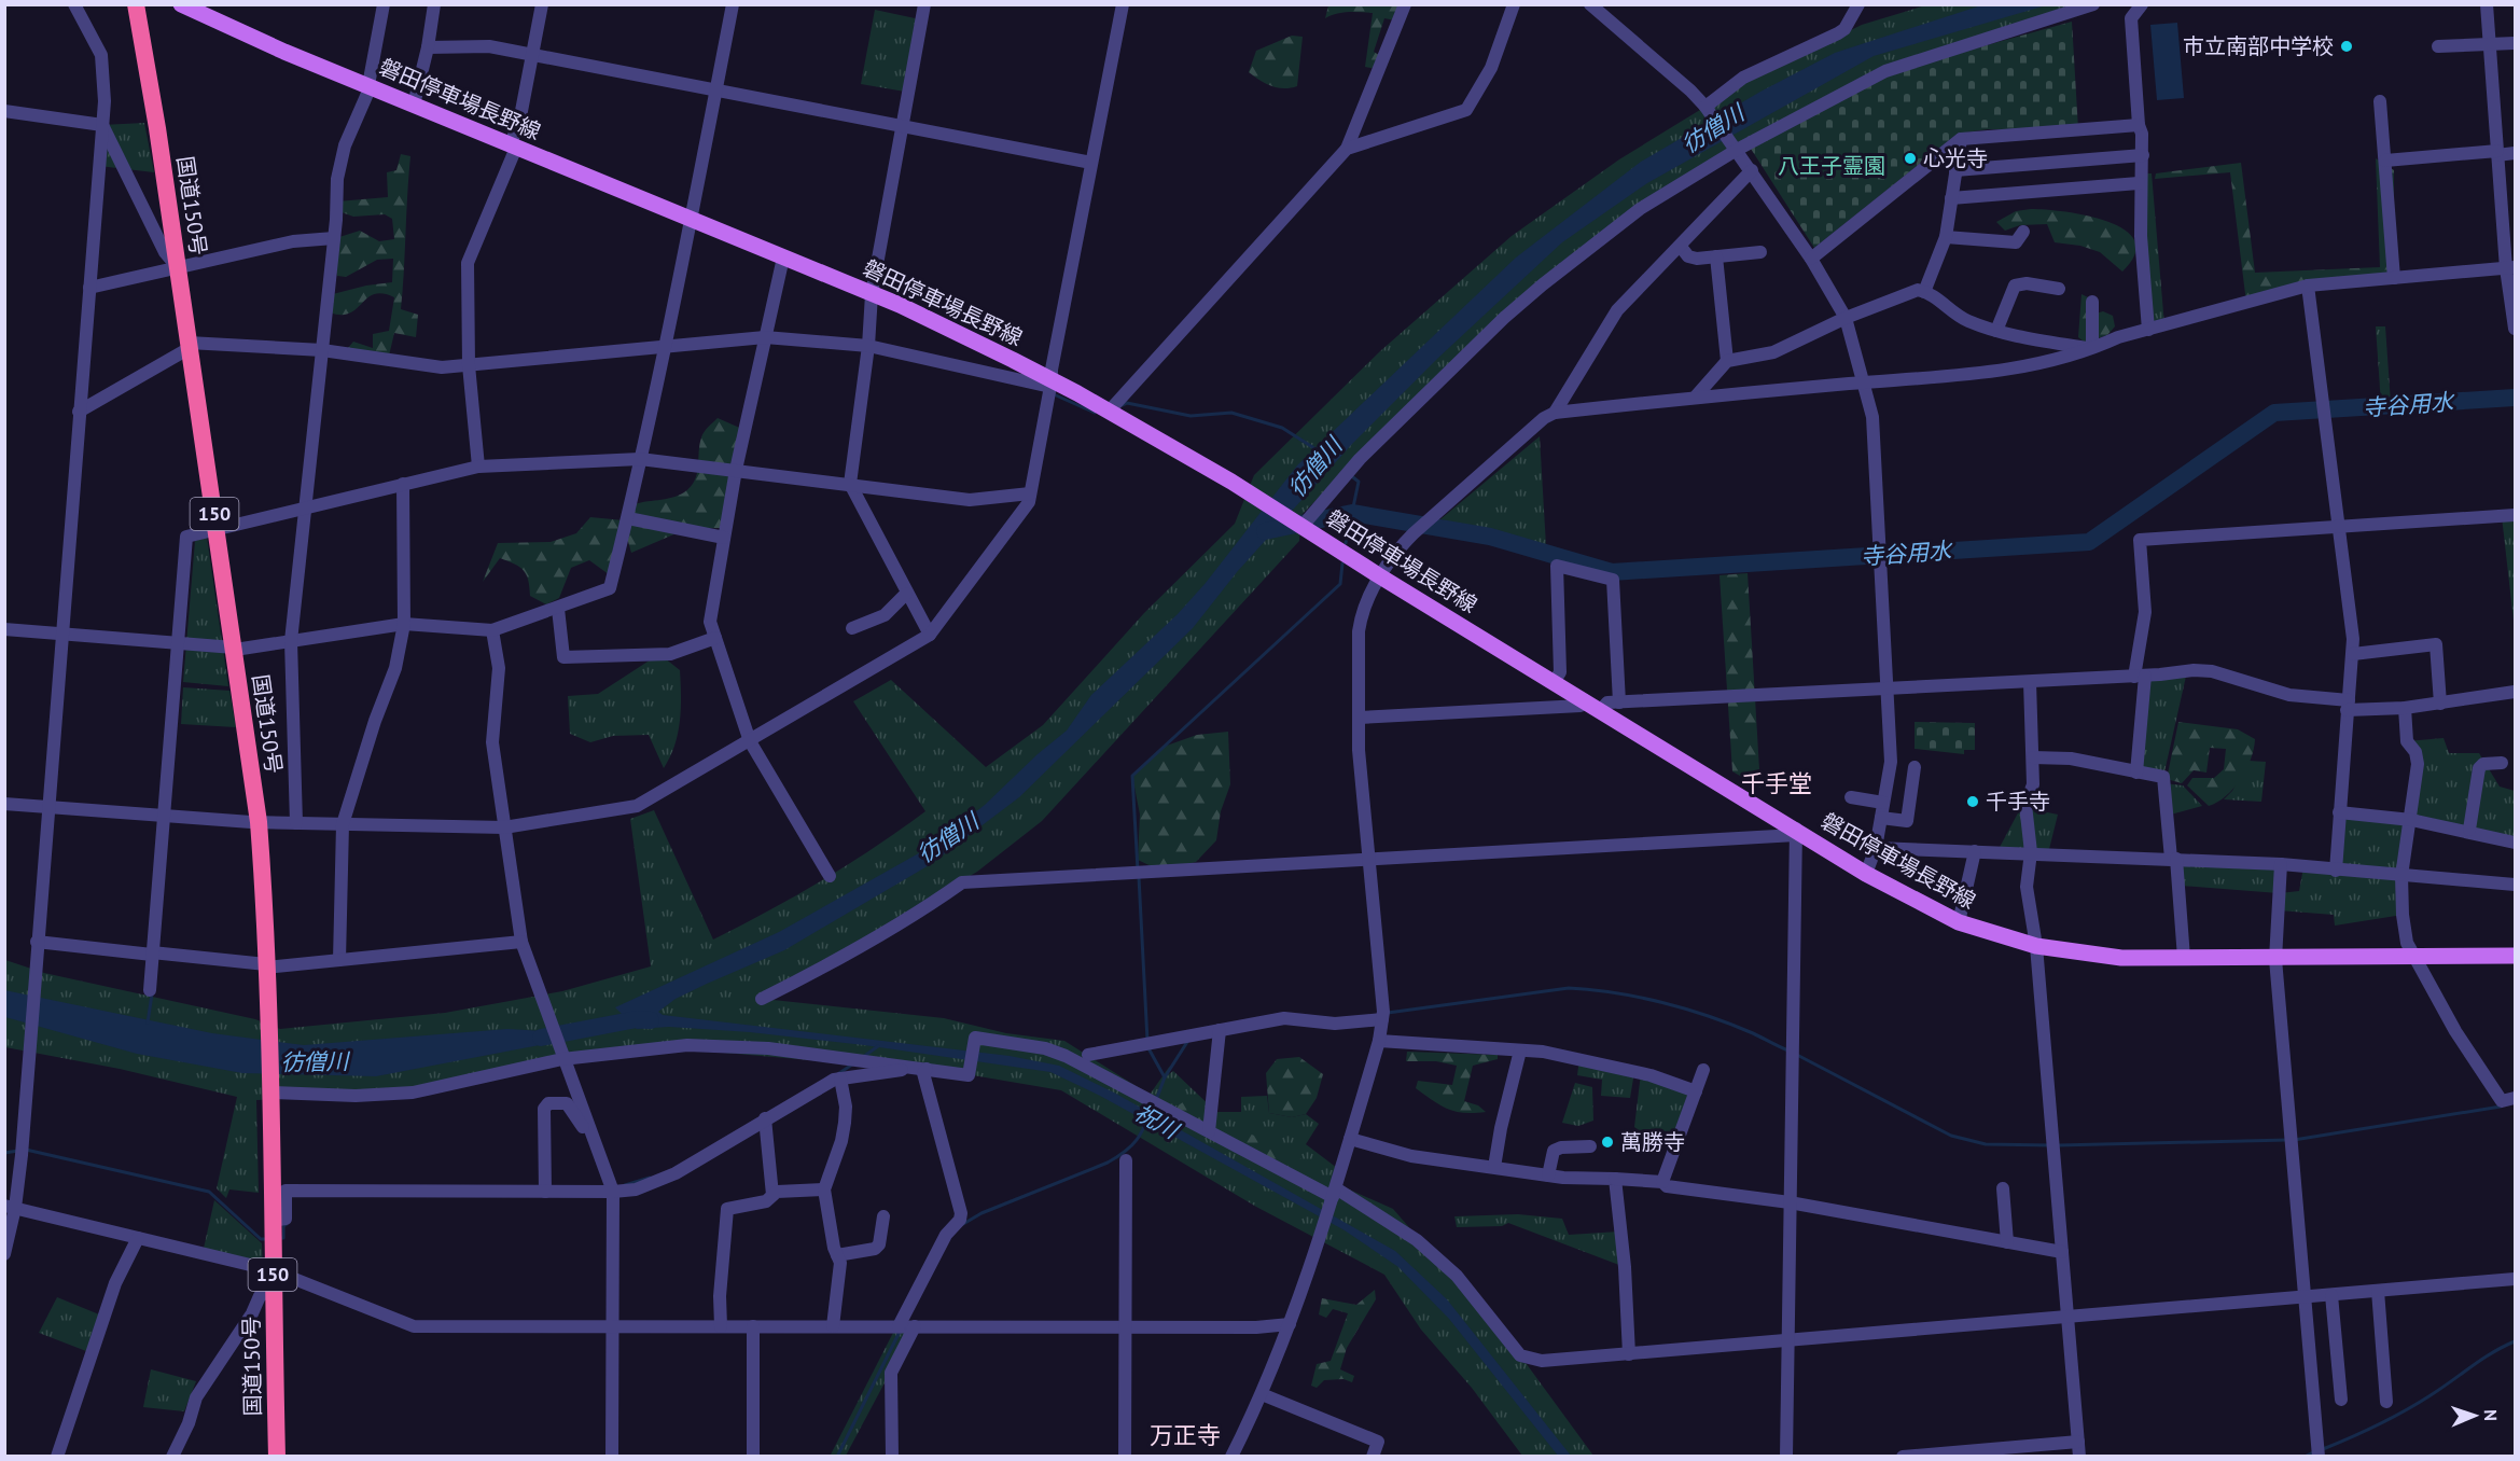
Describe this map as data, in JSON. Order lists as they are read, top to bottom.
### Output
{
  "streets": {
    "highway": ["国道150号", "150"],
    "main road": ["磐田停車場長野線"]
  },
  "districts": ["千手堂", "万正寺"],
  "water": ["彷僧川", "寺谷用水", "祝川"],
  "parks": ["八王子霊園"],
  "places": [
    "市立南部中学校",
    "心光寺",
    "千手寺",
    "萬勝寺"
  ],
  "north": "right"
}
